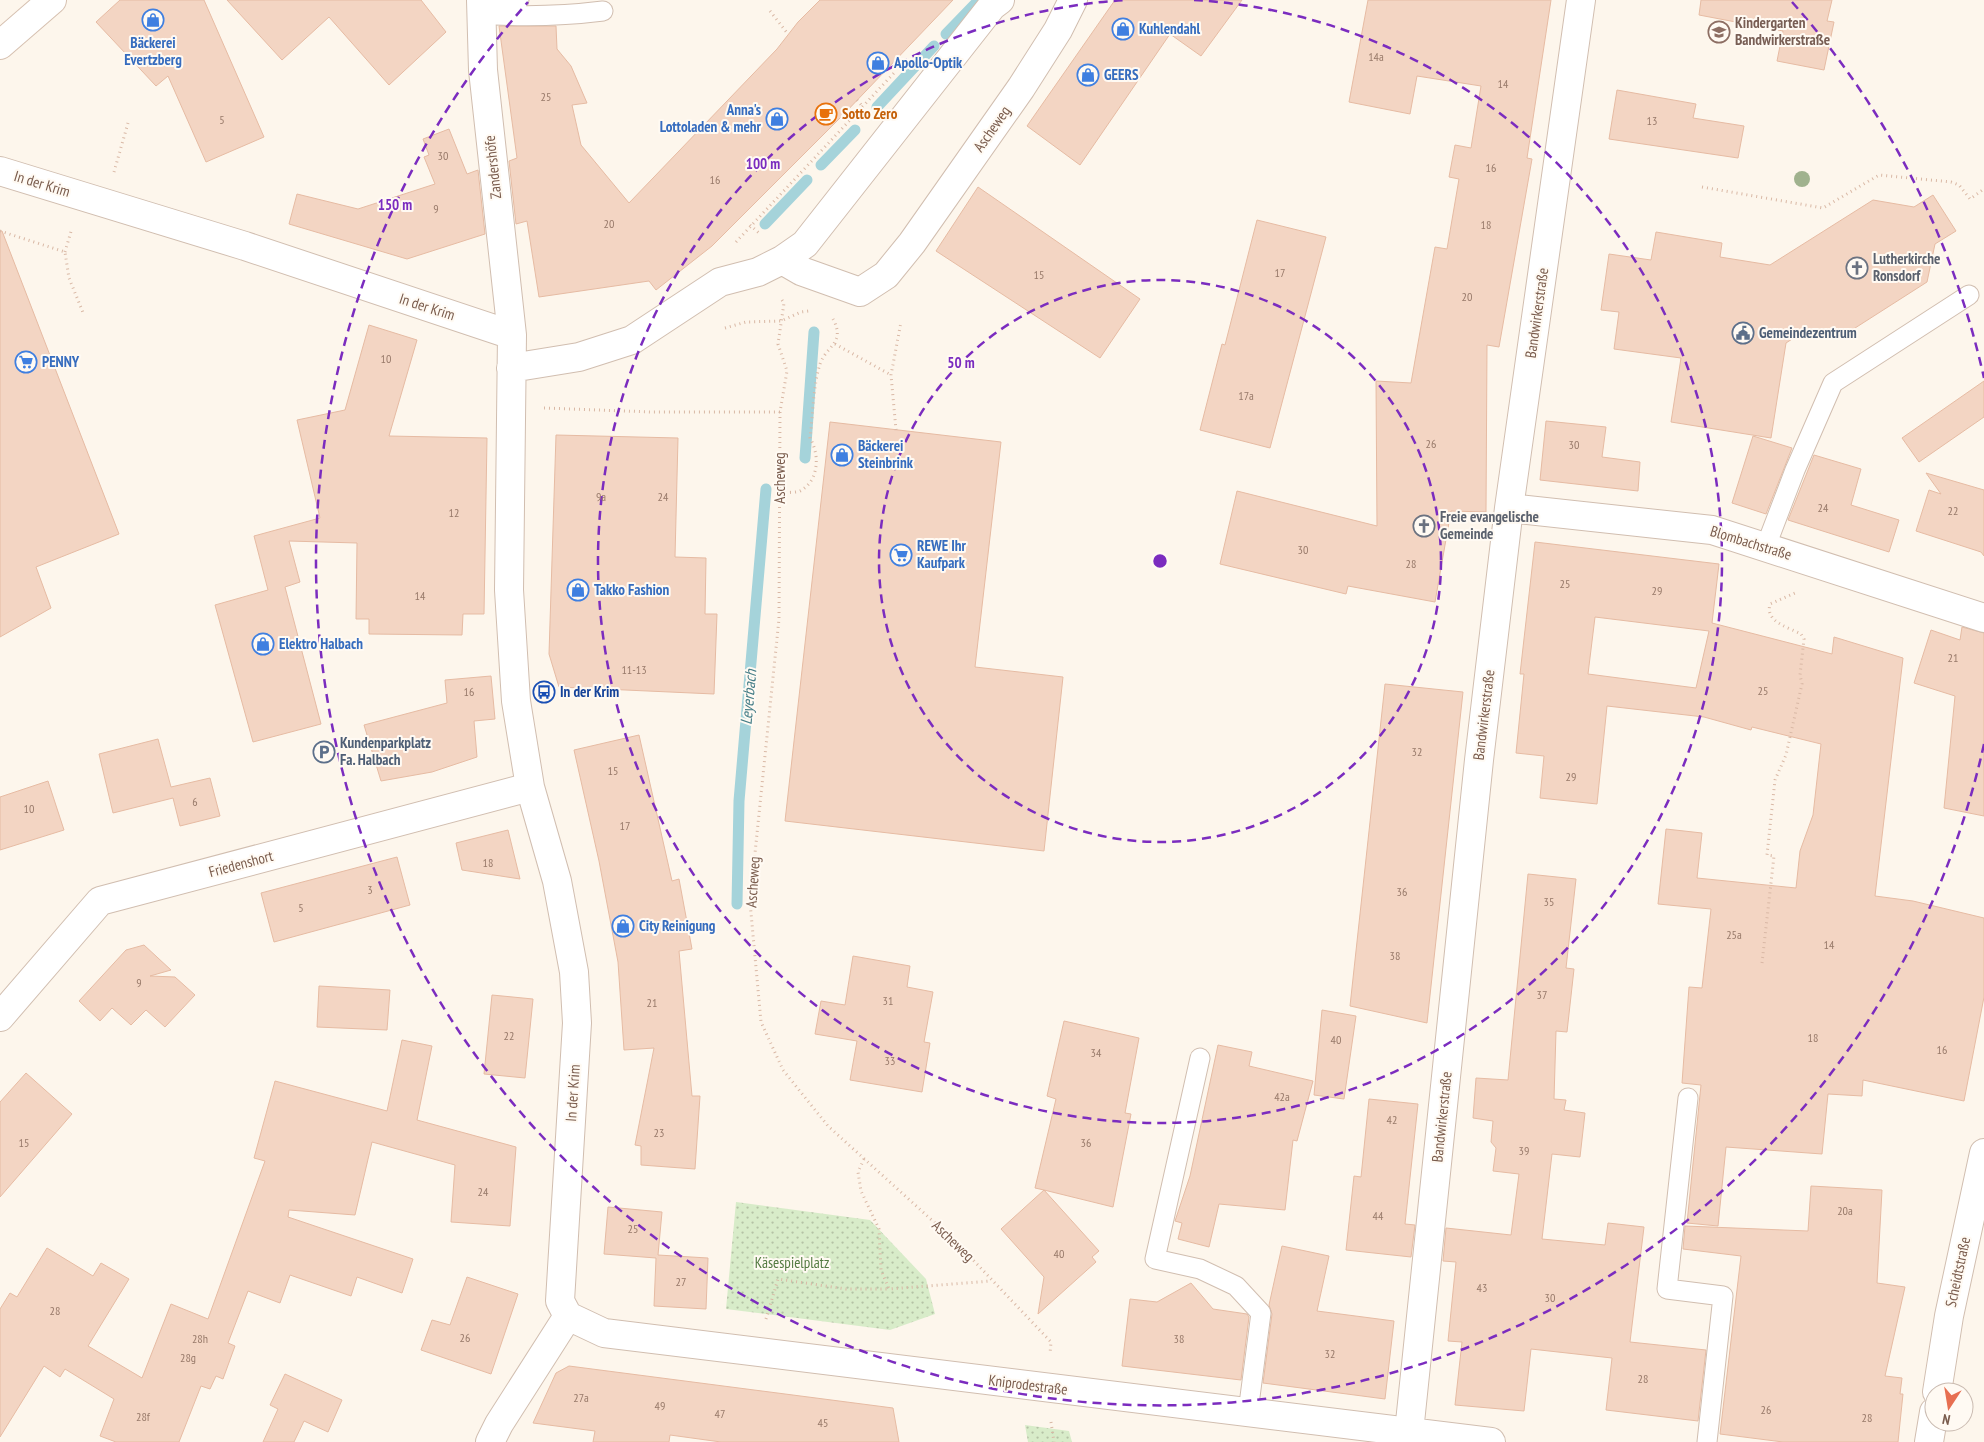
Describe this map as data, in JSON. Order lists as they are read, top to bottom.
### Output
{
  "streets": {
    "street": [
      "Ascheweg",
      "Zandershöfe",
      "In der Krim",
      "Bandwirkerstraße",
      "Blombachstraße",
      "Friedenshort",
      "Scheidtstraße",
      "Kniprodestraße"
    ]
  },
  "crossings": [
    ["Ascheweg", "Kniprodestraße"],
    ["Zandershöfe", "In der Krim"],
    ["In der Krim", "Friedenshort"],
    ["In der Krim", "Kniprodestraße"],
    ["Bandwirkerstraße", "Blombachstraße"],
    ["Bandwirkerstraße", "Kniprodestraße"]
  ],
  "water": ["Leyerbach"],
  "parks": ["Käsespielplatz"],
  "places": {
    "shop": [
      "Bäckerei Evertzberg",
      "Kuhlendahl",
      "Apollo-Optik",
      "GEERS",
      "Anna's Lottoladen & mehr",
      "Bäckerei Steinbrink",
      "Takko Fashion",
      "Elektro Halbach",
      "City Reinigung"
    ],
    "school or university": ["Kindergarten Bandwirkerstraße"],
    "cafe": ["Sotto Zero"],
    "church": ["Lutherkirche Ronsdorf", "Freie evangelische Gemeinde"],
    "public building": ["Gemeindezentrum"],
    "supermarket": ["PENNY", "REWE Ihr Kaufpark"],
    "bus stop": ["In der Krim"],
    "parking": ["Kundenparkplatz Fa. Halbach"]
  },
  "house_numbers": [
    "14a",
    "14",
    "25",
    "5",
    "13",
    "30",
    "16",
    "16",
    "9",
    "20",
    "18",
    "17",
    "15",
    "20",
    "10",
    "17a",
    "26",
    "30",
    "9a",
    "24",
    "24",
    "22",
    "12",
    "30",
    "28",
    "25",
    "29",
    "14",
    "21",
    "11-13",
    "25",
    "16",
    "32",
    "15",
    "29",
    "6",
    "10",
    "17",
    "18",
    "3",
    "36",
    "35",
    "5",
    "25a",
    "14",
    "38",
    "9",
    "37",
    "31",
    "21",
    "22",
    "18",
    "40",
    "16",
    "34",
    "33",
    "42a",
    "42",
    "23",
    "15",
    "36",
    "39",
    "24",
    "20a",
    "44",
    "25",
    "40",
    "27",
    "43",
    "30",
    "28",
    "26",
    "28h",
    "38",
    "32",
    "28g",
    "28",
    "27a",
    "49",
    "26",
    "47",
    "28f",
    "28",
    "45"
  ],
  "north": "bottom",
  "rings": ["100 m", "150 m", "50 m"]
}
